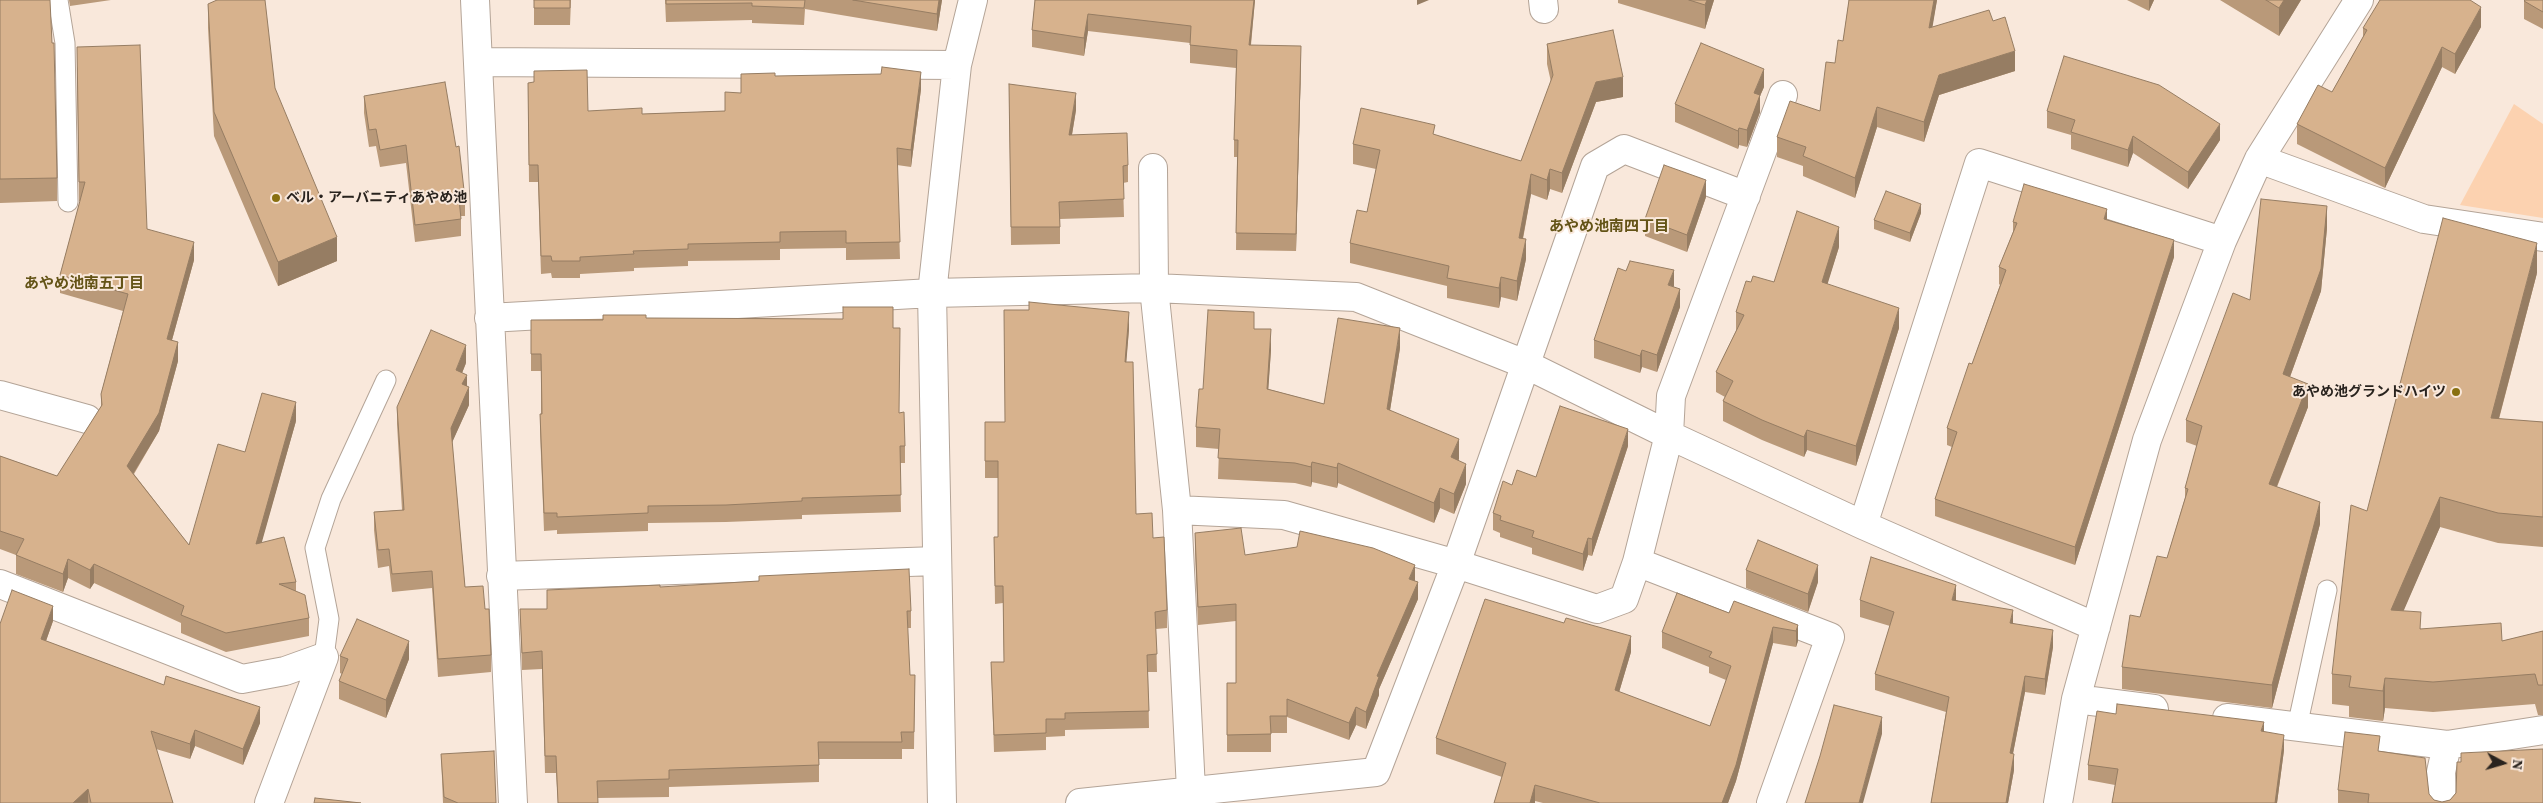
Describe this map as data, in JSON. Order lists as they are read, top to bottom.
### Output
{
  "districts": ["あやめ池南四丁目", "あやめ池南五丁目"],
  "places": ["ベル・アーバニティあやめ池", "あやめ池グランドハイツ"],
  "north": "right"
}
